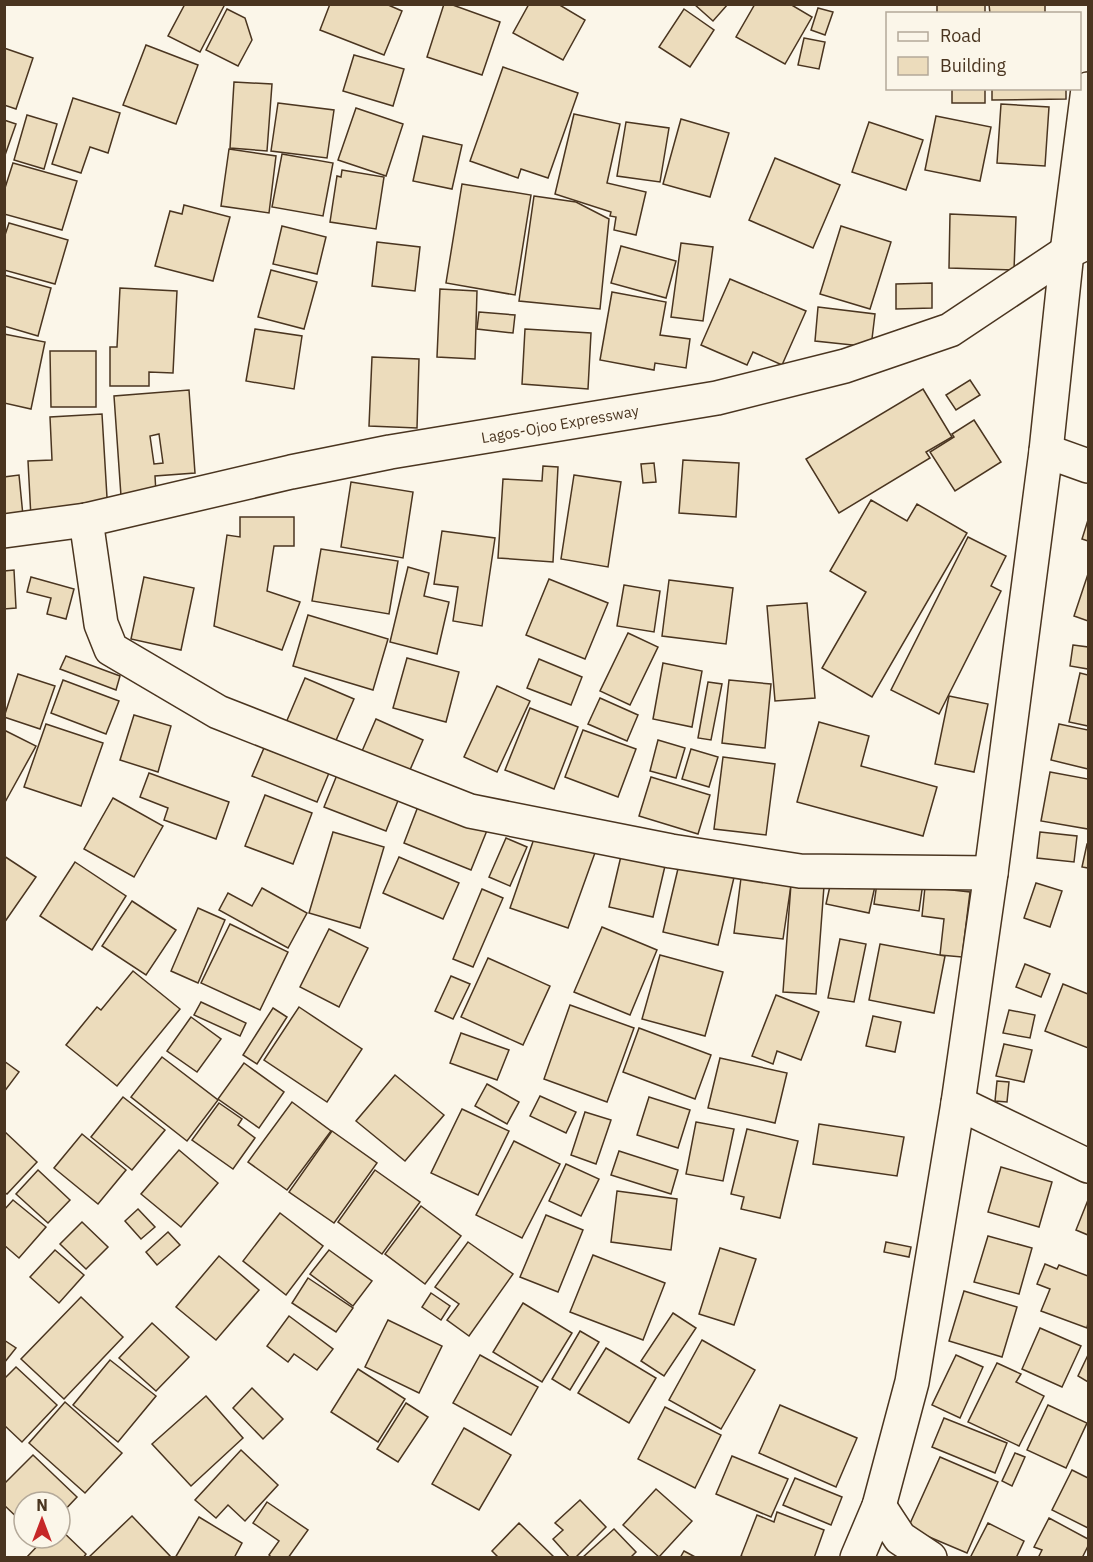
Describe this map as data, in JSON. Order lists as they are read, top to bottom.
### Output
{
  "streets": {
    "street": ["Lagos-Ojoo Expressway"]
  },
  "legend": ["Road", "Building"],
  "north": "top"
}
